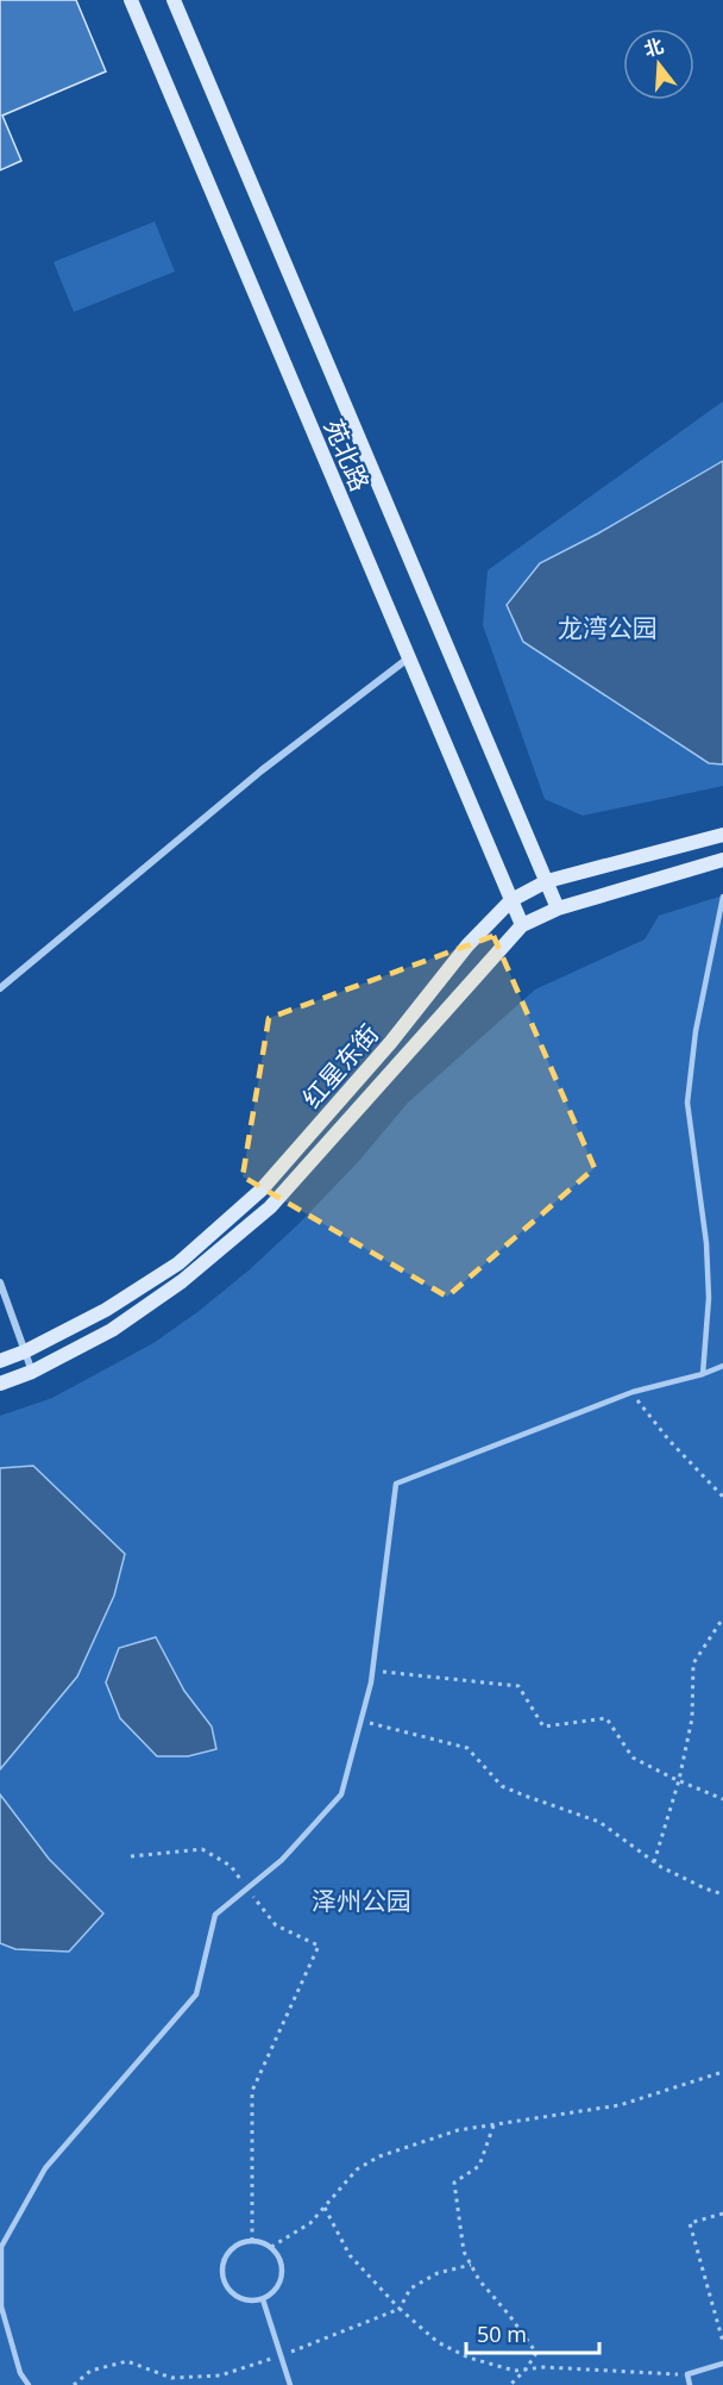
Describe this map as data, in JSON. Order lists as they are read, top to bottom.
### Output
{
  "streets": {
    "main road": ["苑北路", "红星东街"]
  },
  "crossings": [
    ["苑北路", "红星东街"]
  ],
  "parks": ["龙湾公园", "泽州公园"],
  "scale_bar": "50 m",
  "north": "top"
}
